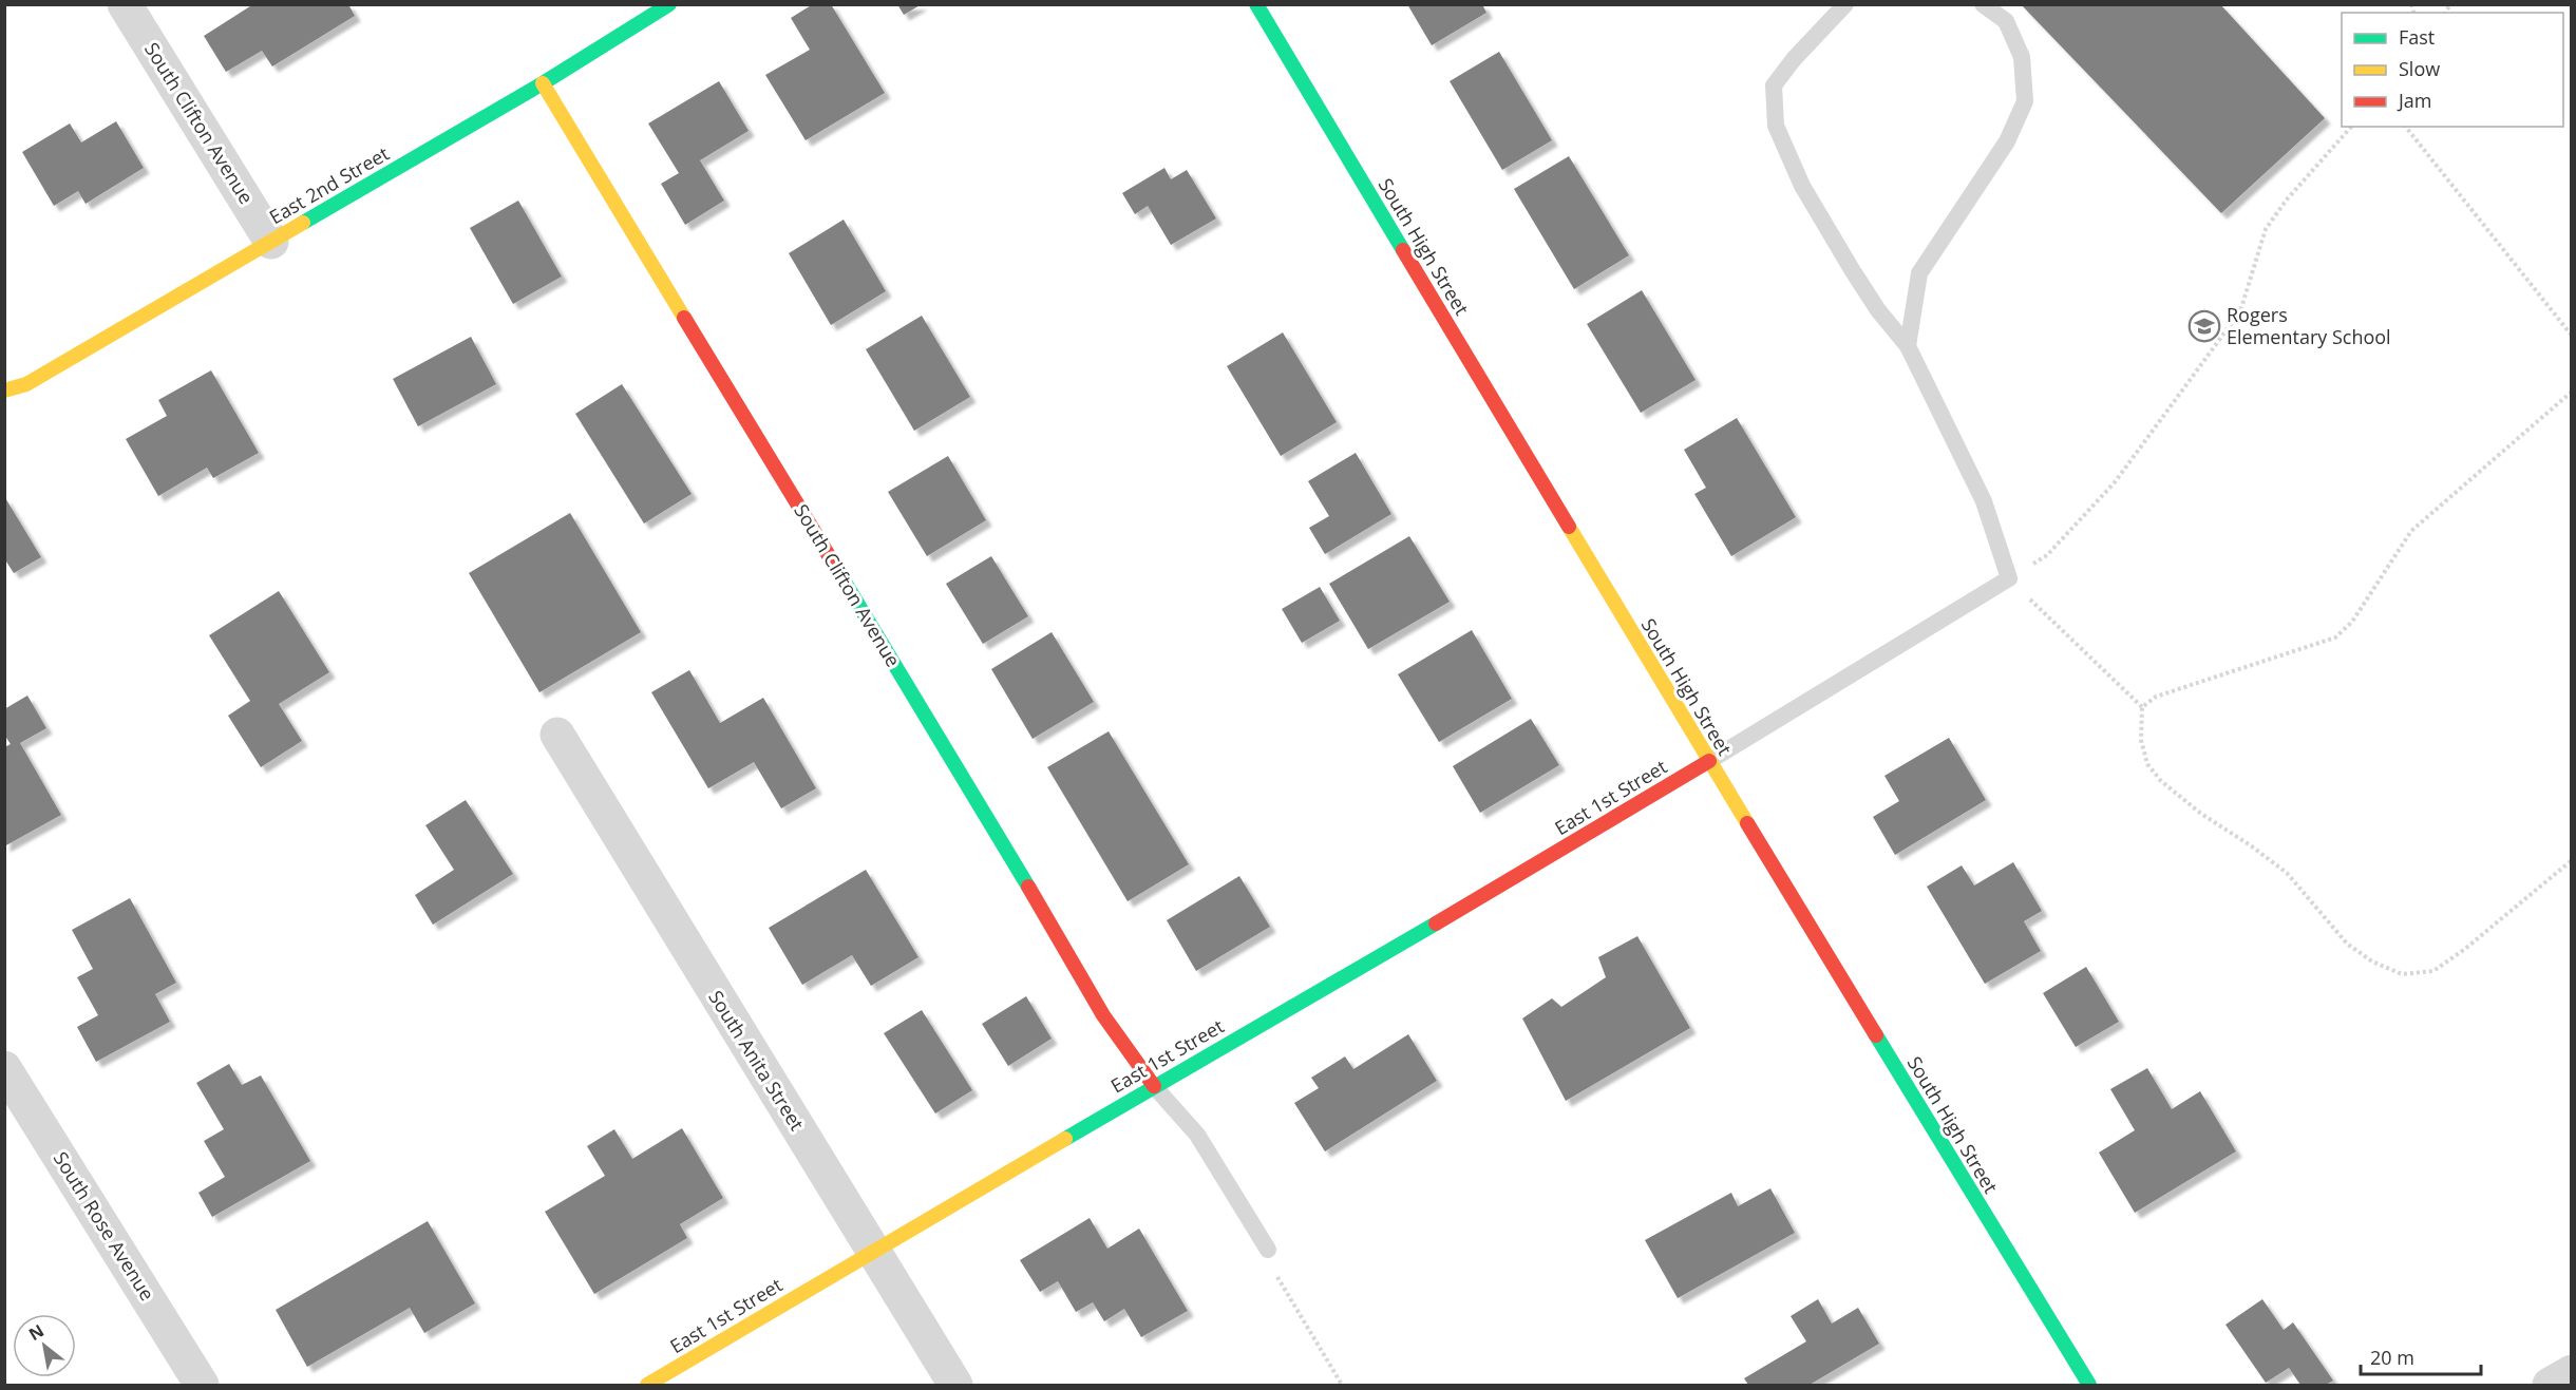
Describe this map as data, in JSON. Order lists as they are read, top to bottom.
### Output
{
  "streets": {
    "street": [
      "South Clifton Avenue",
      "East 2nd Street",
      "South High Street",
      "East 1st Street",
      "South Anita Street",
      "South Rose Avenue"
    ]
  },
  "crossings": [
    ["South Clifton Avenue", "East 2nd Street"],
    ["South Clifton Avenue", "East 1st Street"],
    ["South High Street", "East 1st Street"],
    ["East 1st Street", "South Anita Street"]
  ],
  "places": {
    "school or university": ["Rogers Elementary School"]
  },
  "legend": ["Fast", "Slow", "Jam"],
  "scale_bar": "20 m",
  "north": "top left"
}
